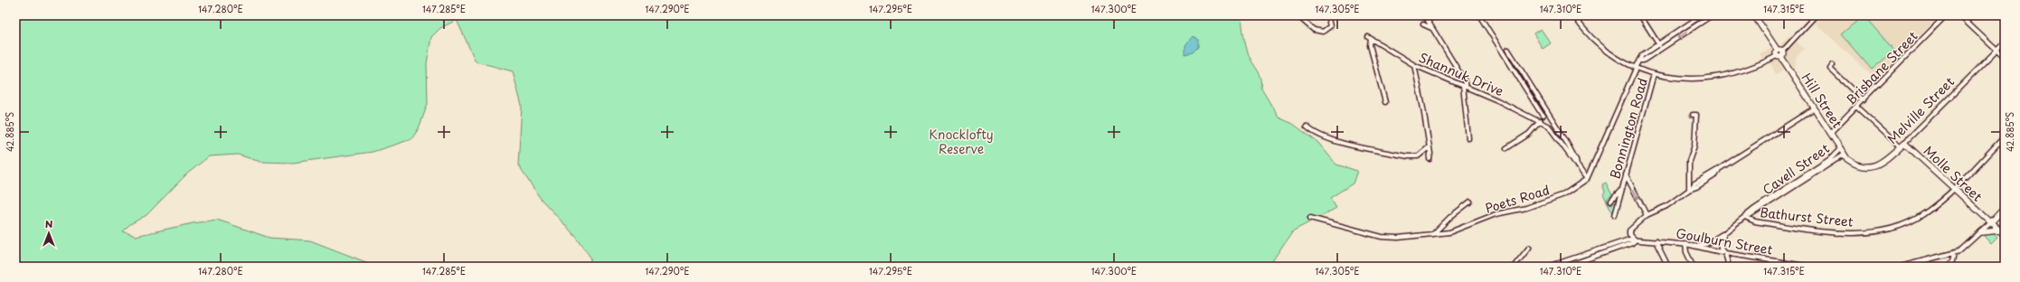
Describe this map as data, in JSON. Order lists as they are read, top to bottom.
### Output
{
  "streets": {
    "street": [
      "Brisbane Street",
      "Shannuk Drive",
      "Hill Street",
      "Melville Street",
      "Bonnington Road",
      "Cavell Street",
      "Molle Street",
      "Poets Road",
      "Bathurst Street",
      "Goulburn Street"
    ]
  },
  "crossings": [
    ["Brisbane Street", "Hill Street"],
    ["Brisbane Street", "Molle Street"],
    ["Hill Street", "Melville Street"],
    ["Hill Street", "Cavell Street"],
    ["Melville Street", "Cavell Street"],
    ["Melville Street", "Molle Street"],
    ["Cavell Street", "Bathurst Street"],
    ["Cavell Street", "Goulburn Street"],
    ["Molle Street", "Bathurst Street"]
  ],
  "parks": ["Knocklofty Reserve"],
  "north": "top",
  "coordinates": [
    "147.280°E",
    "147.285°E",
    "147.290°E",
    "147.295°E",
    "147.300°E",
    "147.305°E",
    "147.310°E",
    "147.315°E",
    "42.885°S"
  ]
}
